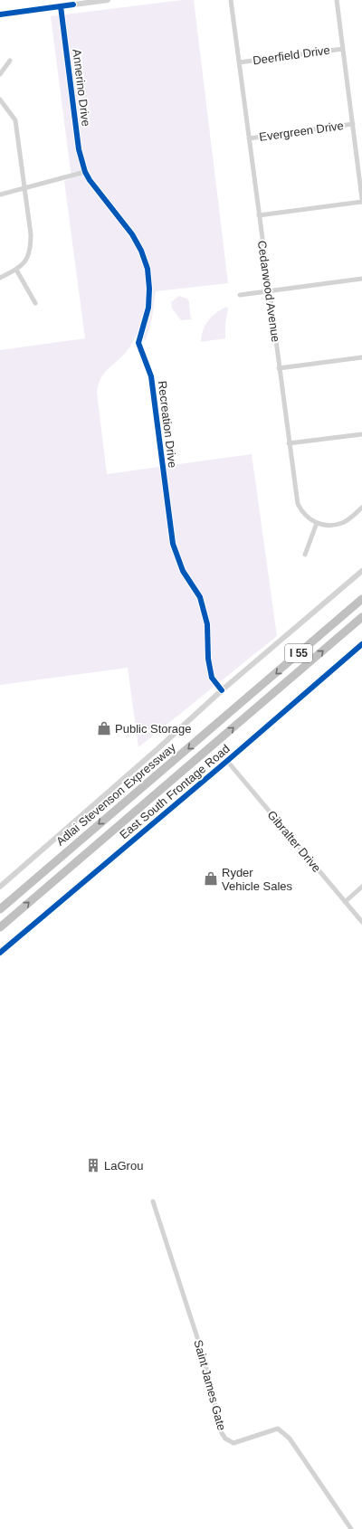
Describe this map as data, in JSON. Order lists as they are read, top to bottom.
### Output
{
  "streets": {
    "highway": ["I 55", "Adlai Stevenson Expressway"],
    "street": [
      "Deerfield Drive",
      "Annerino Drive",
      "Evergreen Drive",
      "Cedarwood Avenue",
      "Recreation Drive",
      "East South Frontage Road",
      "Gibralter Drive",
      "Saint James Gate"
    ]
  },
  "crossings": [
    ["Deerfield Drive", "Cedarwood Avenue"],
    ["Annerino Drive", "Recreation Drive"],
    ["Evergreen Drive", "Cedarwood Avenue"],
    ["East South Frontage Road", "Gibralter Drive"]
  ],
  "places": {
    "shop": ["Public Storage", "Ryder Vehicle Sales"],
    "building": ["LaGrou"]
  }
}
